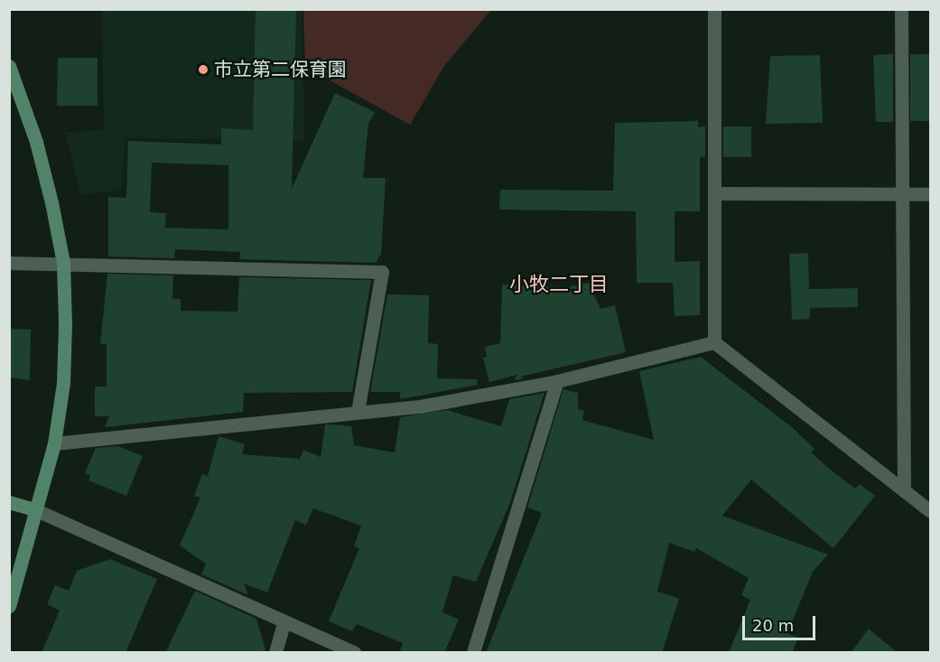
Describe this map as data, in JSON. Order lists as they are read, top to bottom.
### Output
{
  "districts": ["小牧二丁目"],
  "places": ["市立第二保育園"],
  "scale_bar": "20 m"
}
